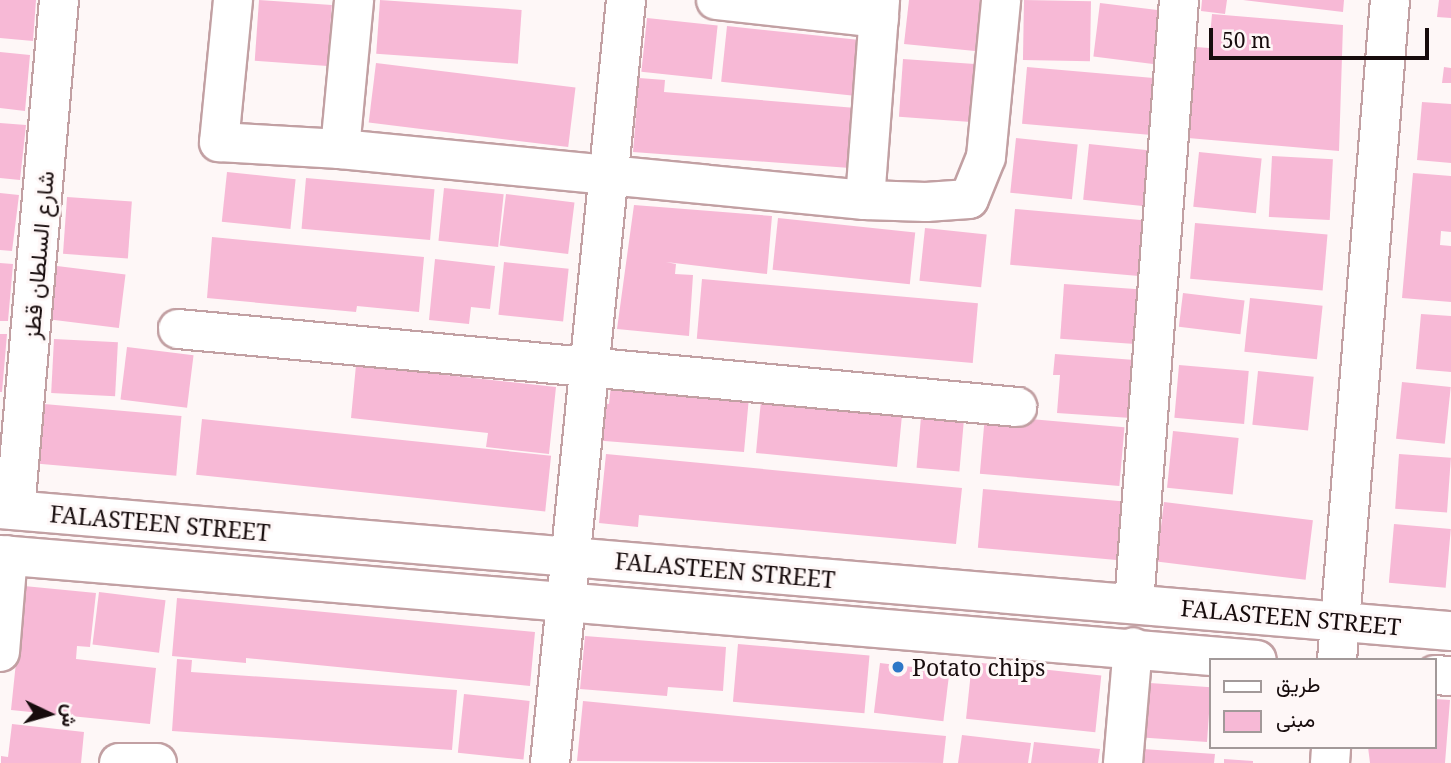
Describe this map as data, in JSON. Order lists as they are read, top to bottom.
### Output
{
  "streets": {
    "street": ["شارع السلطان قطز", "FALASTEEN STREET"]
  },
  "crossings": [
    ["شارع السلطان قطز", "FALASTEEN STREET"]
  ],
  "places": ["Potato chips"],
  "legend": ["طريق", "مبنى"],
  "scale_bar": "50 m",
  "north": "right"
}
